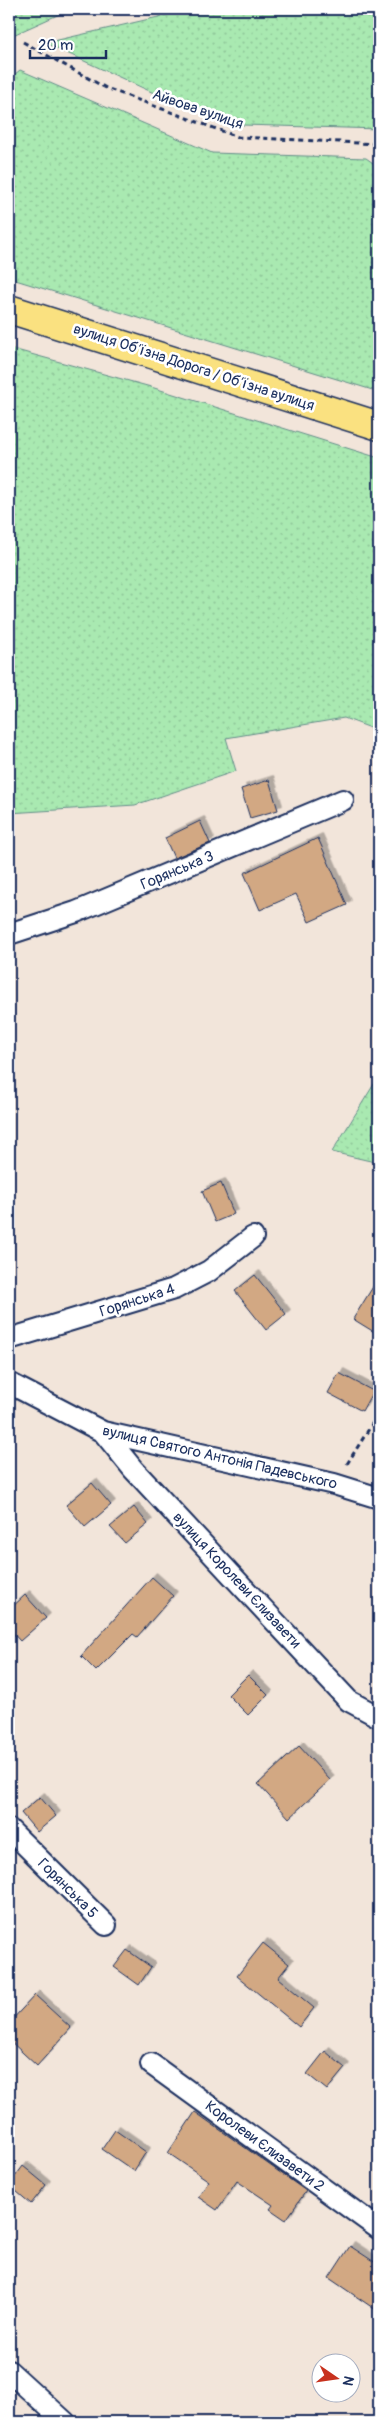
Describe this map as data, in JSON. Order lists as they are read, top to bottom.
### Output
{
  "streets": {
    "highway": ["вулиця Обʼїзна Дорога / Обʼїзна вулиця"],
    "street": [
      "Горянська 3",
      "Горянська 4",
      "вулиця Святого Антонія Падевського",
      "вулиця Королеви Єлизавети",
      "Горянська 5",
      "Королеви Єлизавети 2"
    ],
    "path": ["Айвова вулиця"]
  },
  "crossings": [
    ["вулиця Святого Антонія Падевського", "вулиця Королеви Єлизавети"]
  ],
  "scale_bar": "20 m",
  "north": "right"
}
